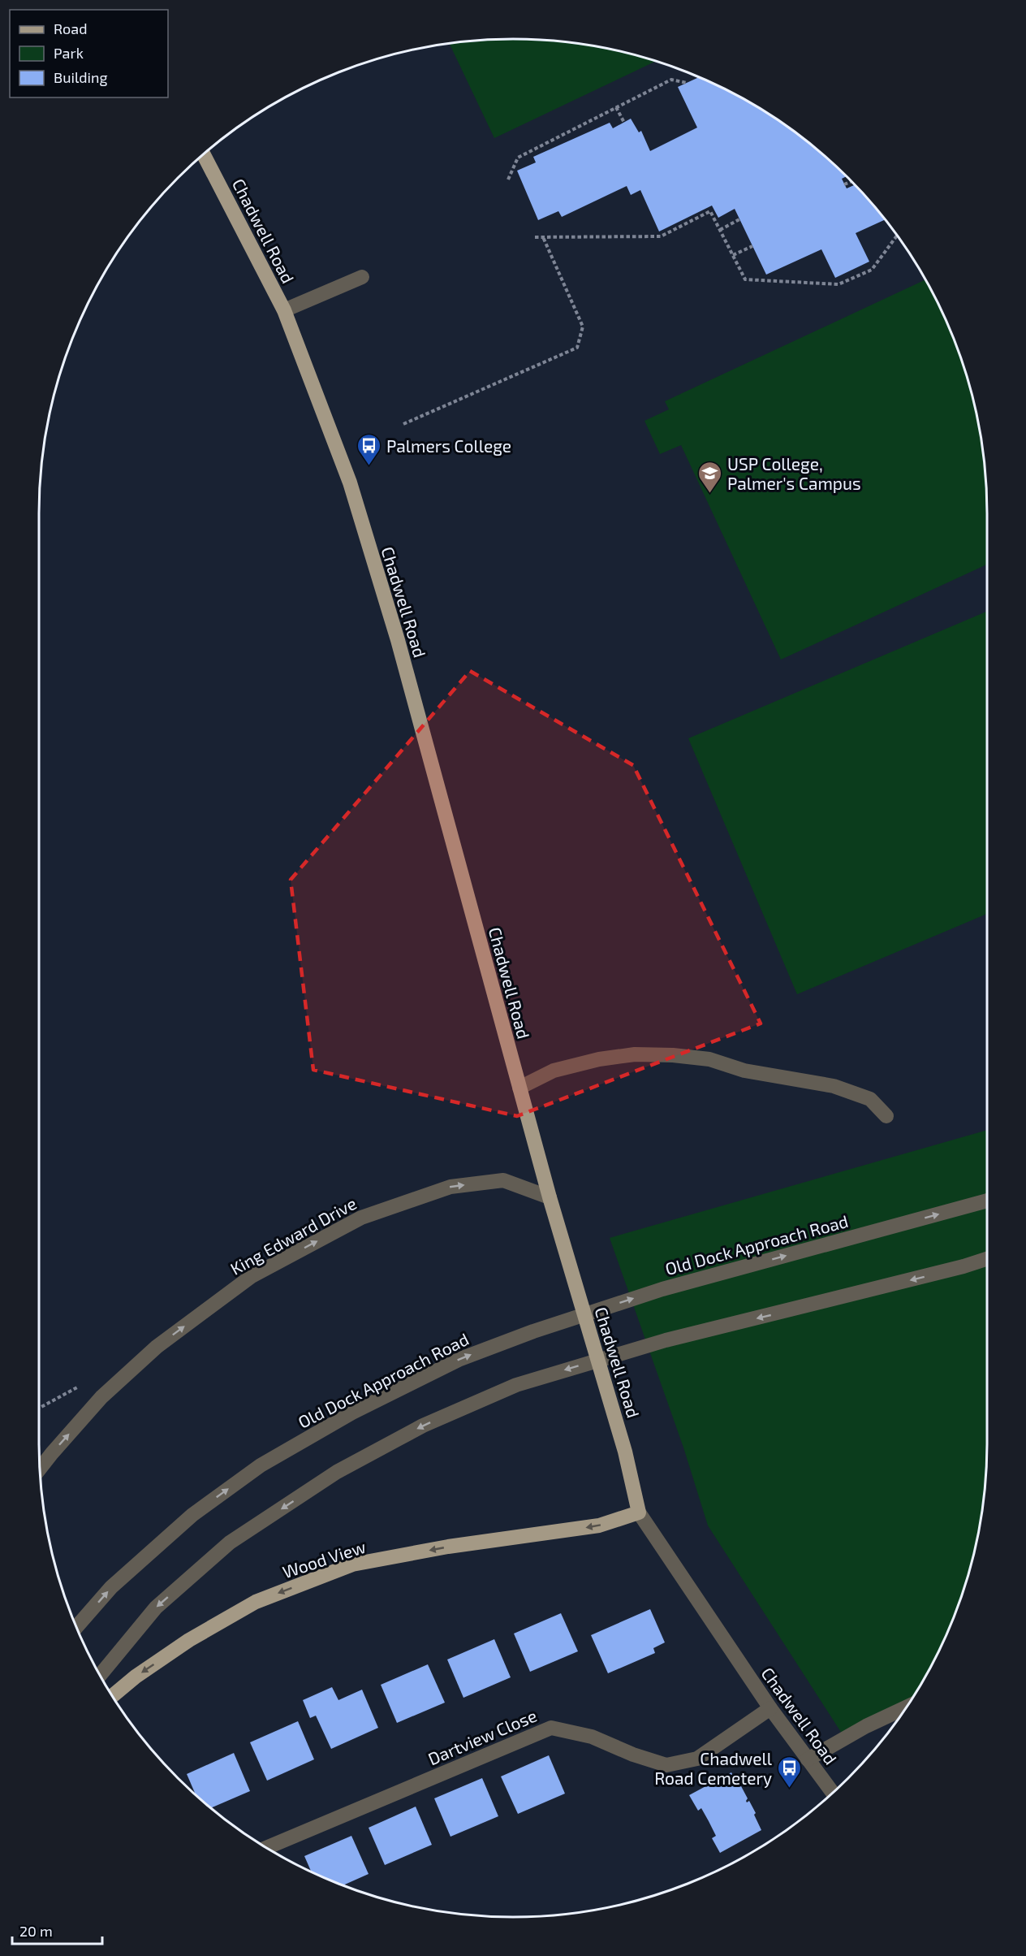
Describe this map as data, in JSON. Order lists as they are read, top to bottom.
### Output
{
  "streets": {
    "main road": ["Chadwell Road", "Wood View"],
    "street": ["King Edward Drive", "Old Dock Approach Road", "Dartview Close"]
  },
  "crossings": [
    ["Chadwell Road", "King Edward Drive"],
    ["Chadwell Road", "Wood View"],
    ["Chadwell Road", "Dartview Close"]
  ],
  "one_way": ["King Edward Drive", "Wood View"],
  "places": {
    "bus stop": ["Palmers College", "Chadwell Road Cemetery"],
    "school or university": ["USP College, Palmer's Campus"]
  },
  "legend": ["Road", "Park", "Building"],
  "scale_bar": "20 m"
}
